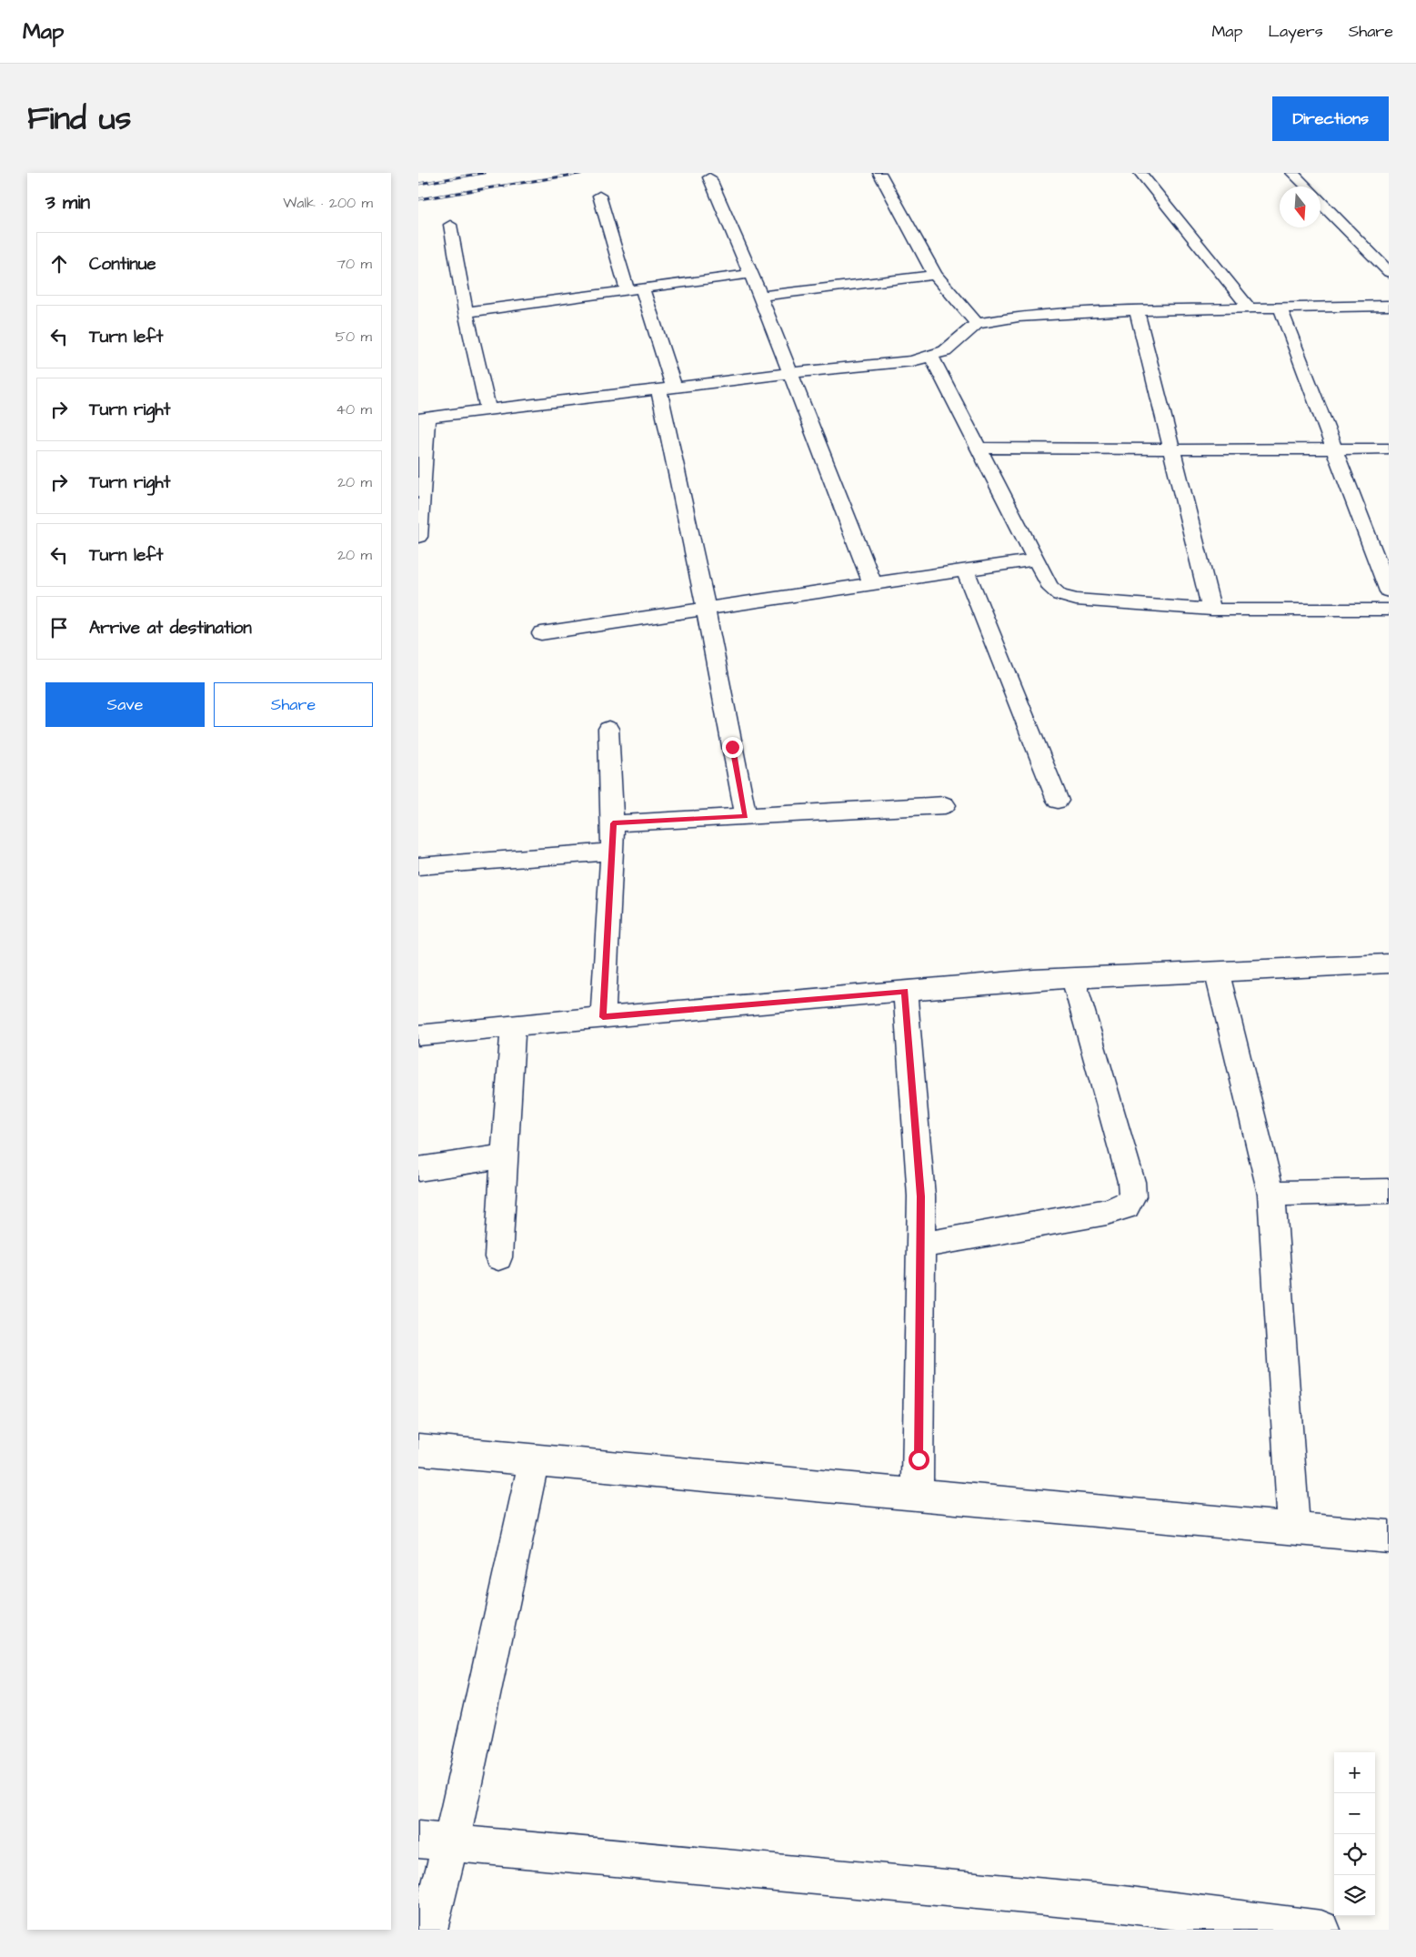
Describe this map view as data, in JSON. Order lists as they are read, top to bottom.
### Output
{
  "north": "bottom",
  "page": {
    "header": "Map",
    "nav": ["Map", "Layers", "Share"],
    "title": "Find us",
    "buttons": [
      "Directions",
      ["Save", "Share"]
    ],
    "heading": ["3 min", "Walk · 200 m"],
    "list": [
      ["Continue", "70 m"],
      ["Turn left", "50 m"],
      ["Turn right", "40 m"],
      ["Turn right", "20 m"],
      ["Turn left", "20 m"],
      "Arrive at destination"
    ],
    "map_buttons": ["+", "−"]
  }
}
